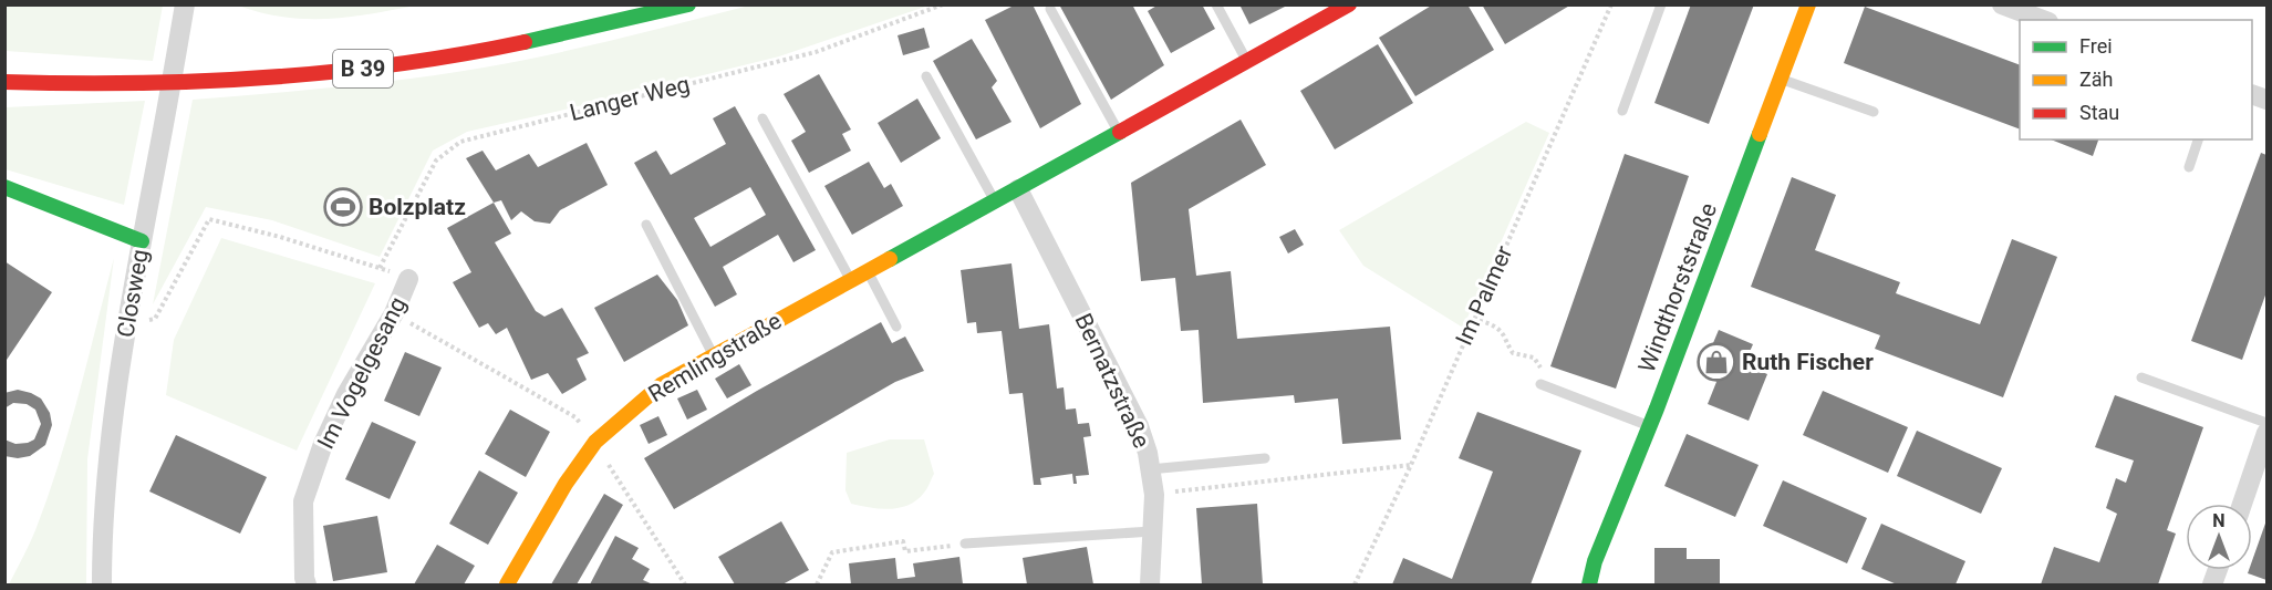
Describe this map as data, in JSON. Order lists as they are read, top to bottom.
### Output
{
  "streets": {
    "street": [
      "B 39",
      "Windthorststraße",
      "Closweg",
      "Remlingstraße",
      "Im Vogelgesang",
      "Bernatzstraße"
    ],
    "path": ["Langer Weg", "Im Palmer"]
  },
  "crossings": [
    ["Remlingstraße", "Bernatzstraße"]
  ],
  "places": {
    "sports": ["Bolzplatz"],
    "shop": ["Ruth Fischer"]
  },
  "legend": ["Frei", "Zäh", "Stau"],
  "north": "top"
}
